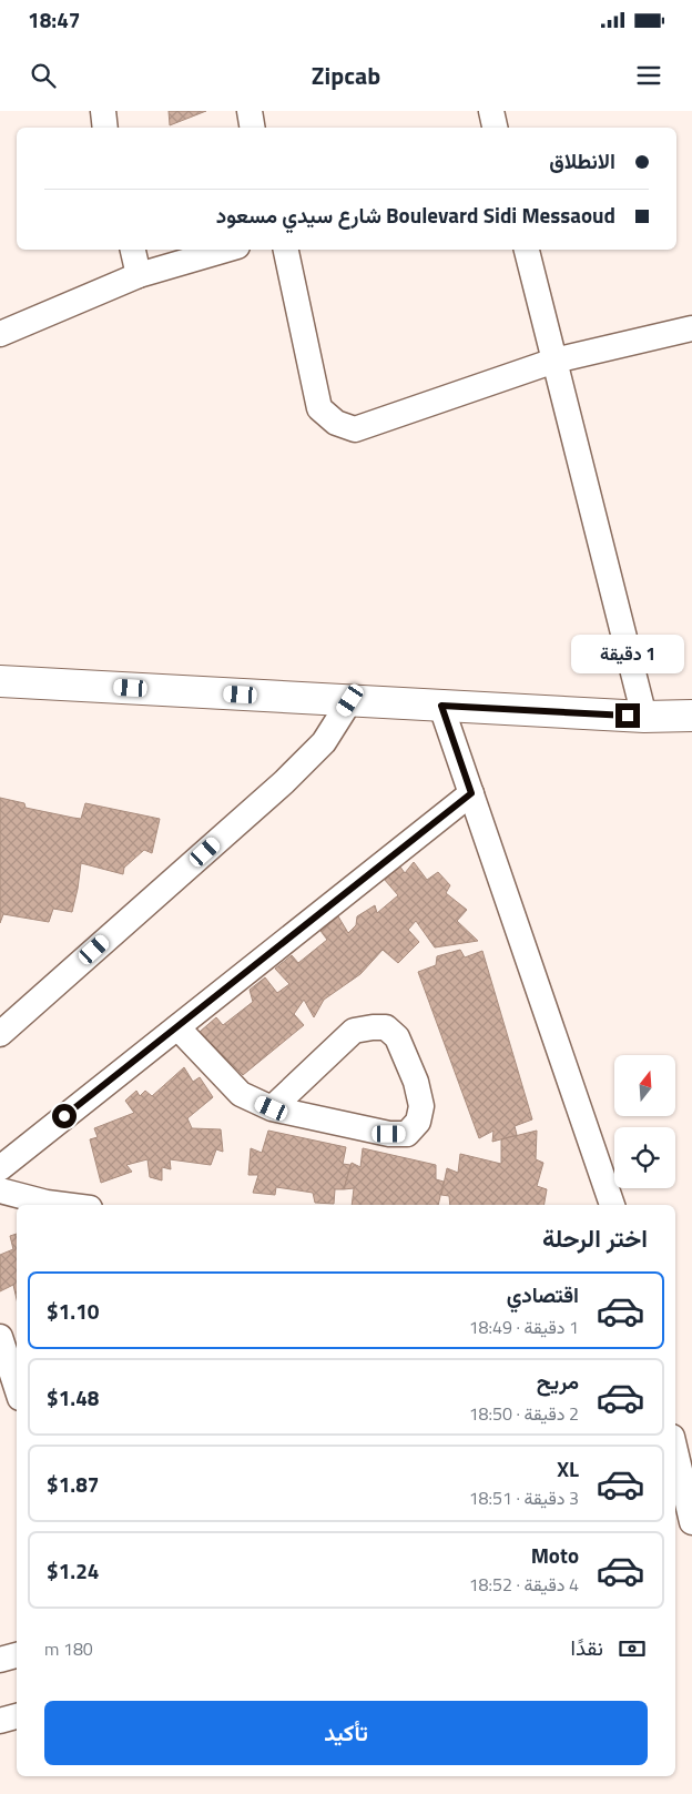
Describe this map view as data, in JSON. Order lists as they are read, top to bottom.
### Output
{
  "north": "top",
  "page": {
    "status": "18:47",
    "header": "Zipcab",
    "banner": ["الانطلاق", "Boulevard Sidi Messaoud شارع سيدي مسعود"],
    "bubble": "1 دقيقة",
    "heading": "اختر الرحلة",
    "list": [
      {
        "name": "اقتصادي",
        "note": "1 دقيقة · 18:49",
        "value": "$1.10"
      },
      {
        "name": "مريح",
        "note": "2 دقيقة · 18:50",
        "value": "$1.48"
      },
      {
        "name": "XL",
        "note": "3 دقيقة · 18:51",
        "value": "$1.87"
      },
      {
        "name": "Moto",
        "note": "4 دقيقة · 18:52",
        "value": "$1.24"
      }
    ],
    "pay": ["نقدًا", "180 m"],
    "buttons": "تأكيد"
  }
}
